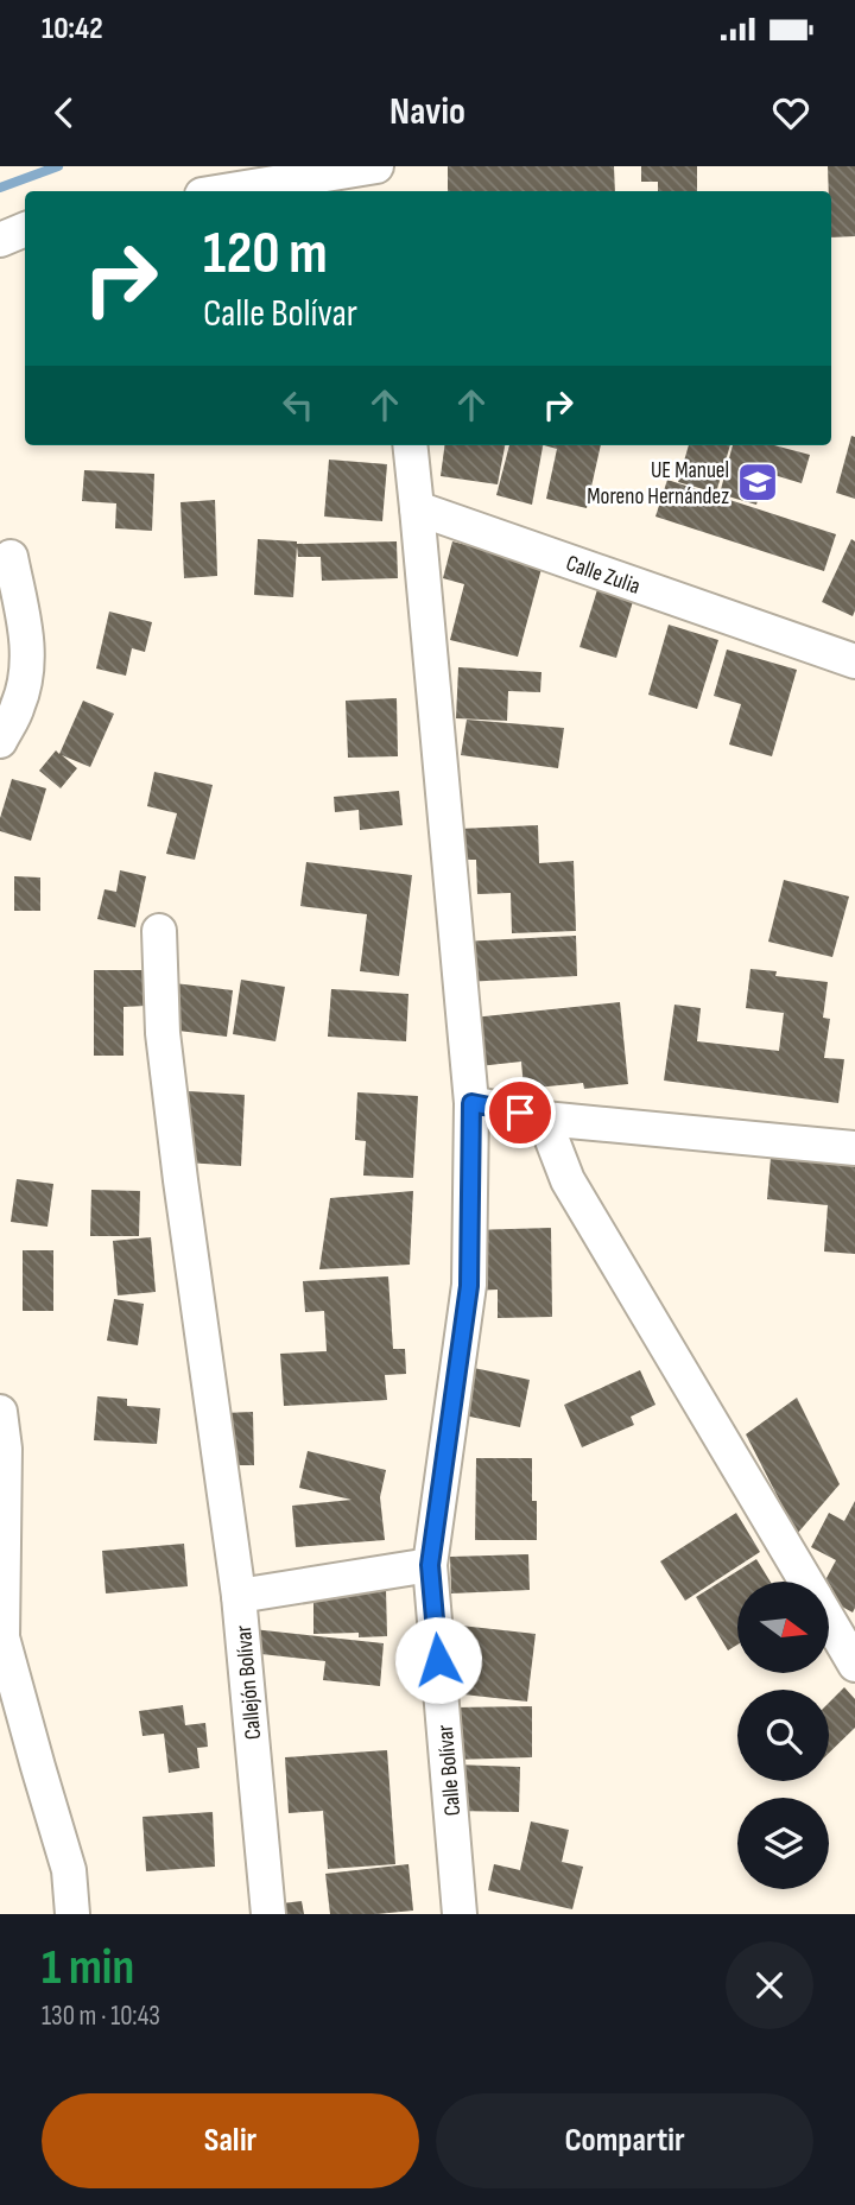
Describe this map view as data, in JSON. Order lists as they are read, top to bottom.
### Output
{
  "streets": {
    "street": ["Calle Zulia", "Callejón Bolívar", "Calle Bolívar"]
  },
  "crossings": [
    ["Calle Zulia", "Calle Bolívar"],
    ["Callejón Bolívar", "Calle Bolívar"]
  ],
  "places": {
    "school or university": ["UE Manuel Moreno Hernández"]
  },
  "north": "right",
  "page": {
    "status": "10:42",
    "header": "Navio",
    "turn": ["120 m", "Calle Bolívar"],
    "heading": ["1 min", "130 m · 10:43"],
    "buttons": ["Salir", "Compartir"]
  }
}
